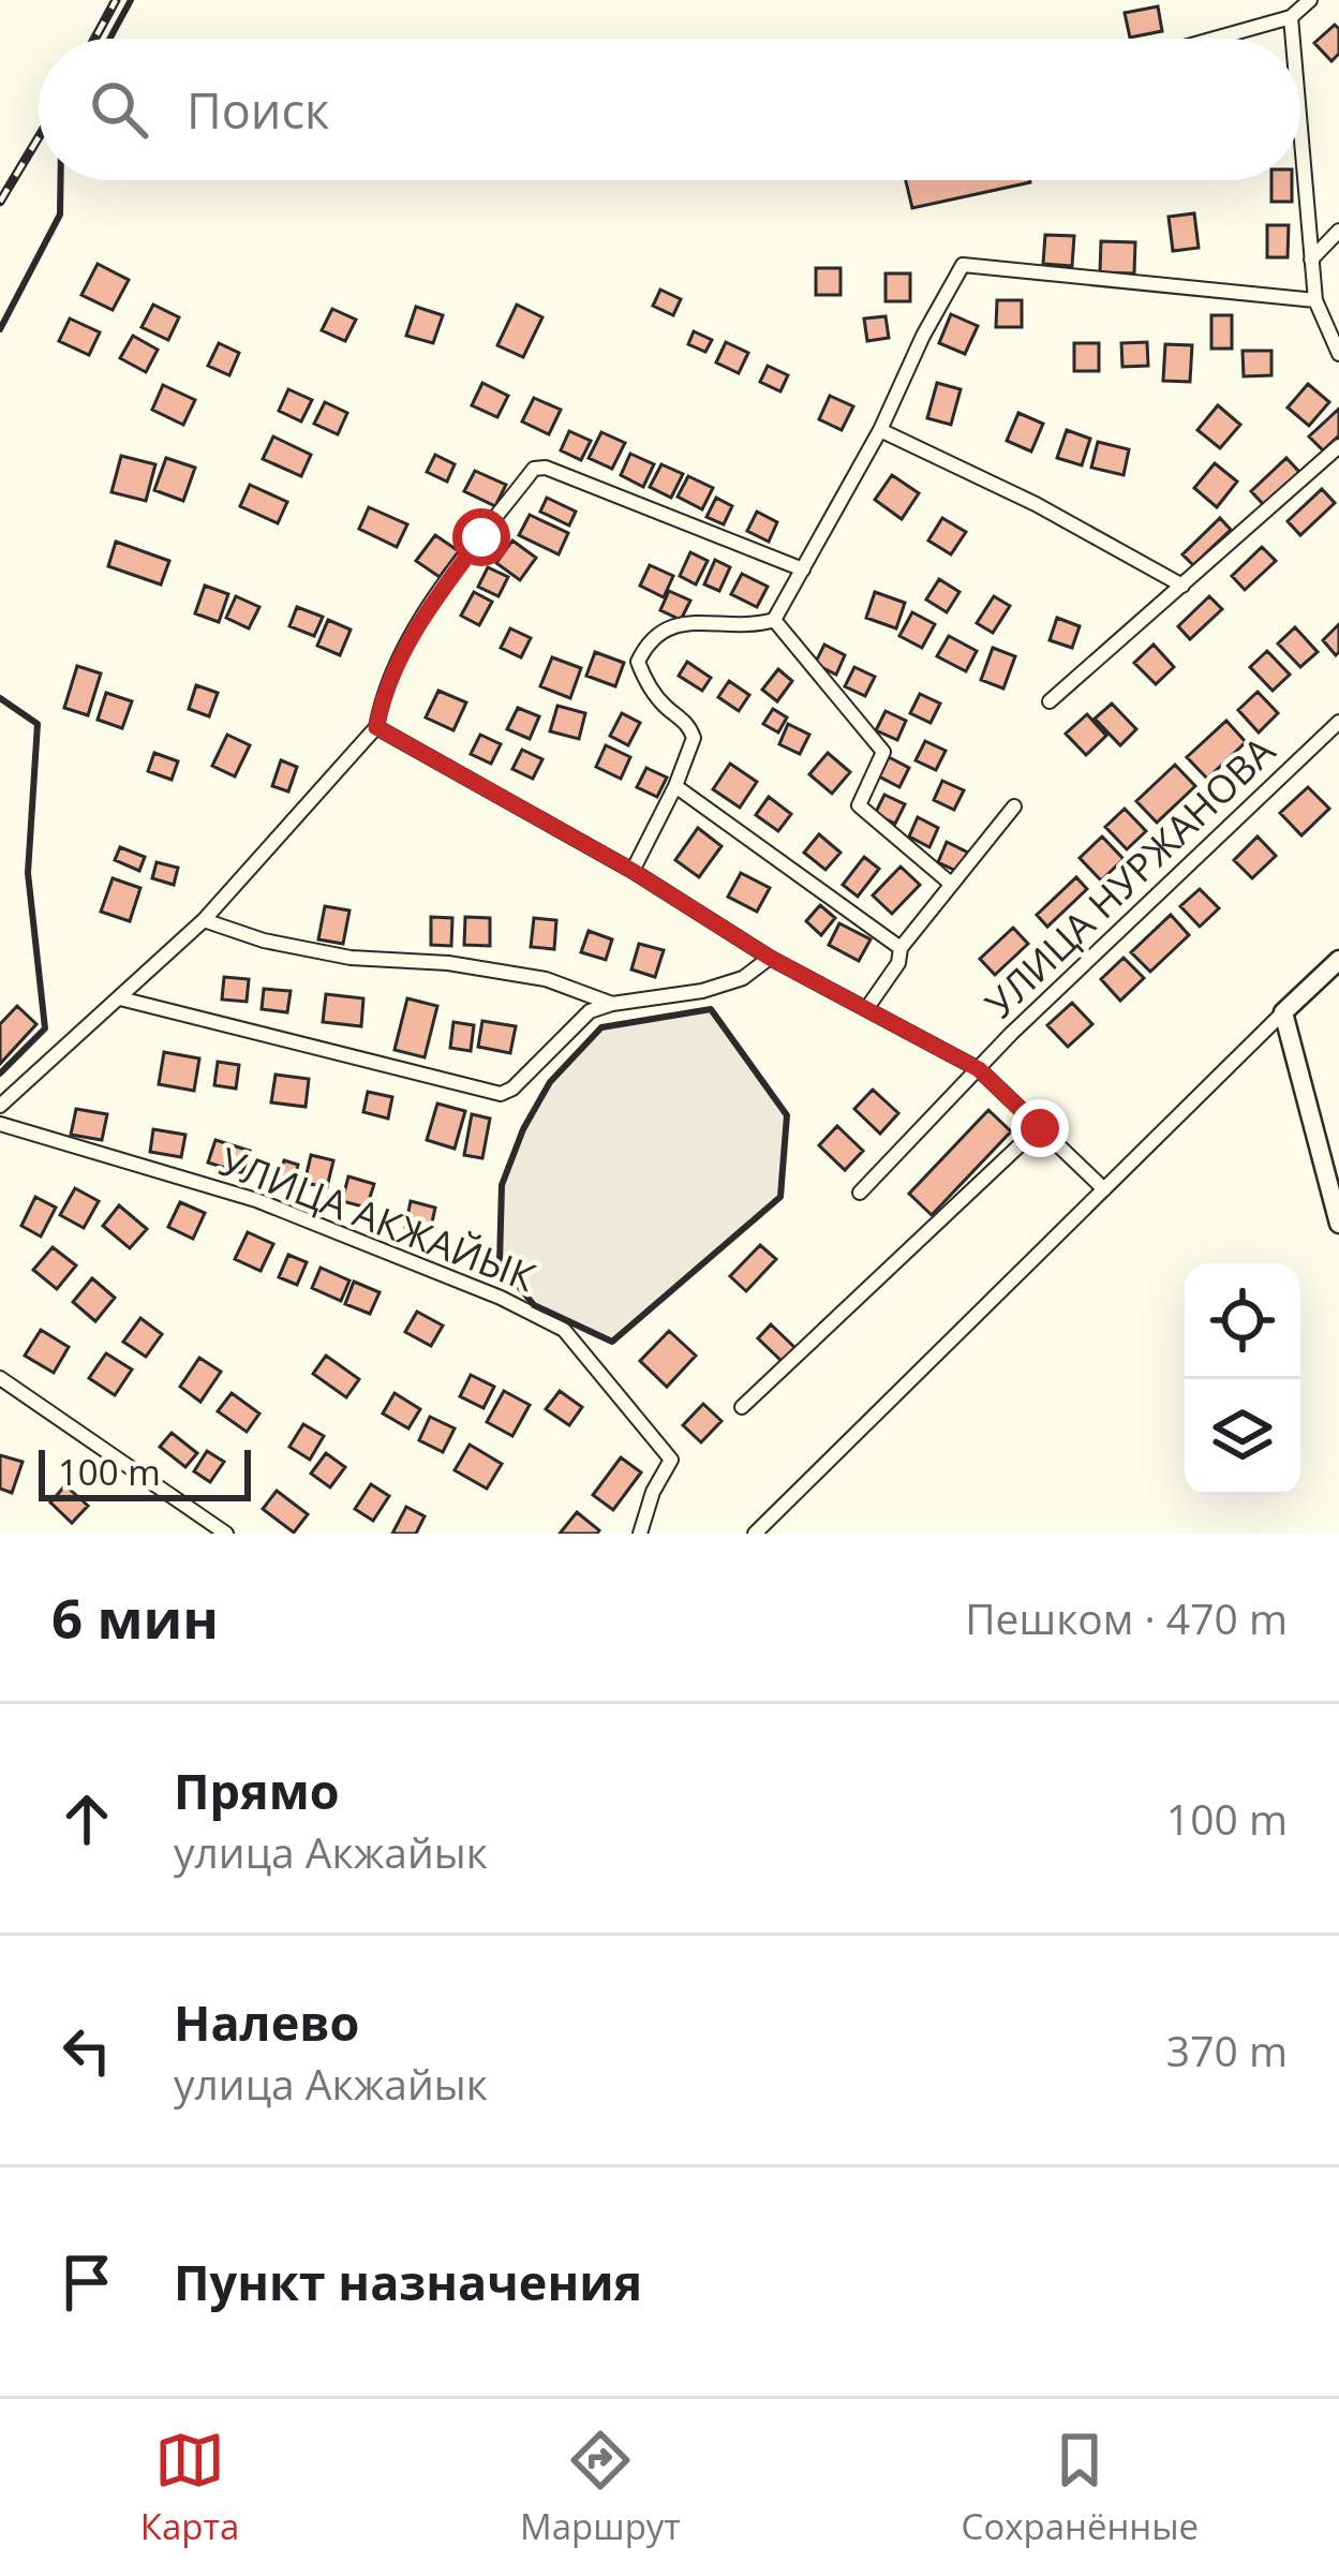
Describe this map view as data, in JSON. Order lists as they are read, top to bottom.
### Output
{
  "streets": {
    "street": ["УЛИЦА НУРЖАНОВА", "УЛИЦА АКЖАЙЫК"]
  },
  "scale_bar": "100 m",
  "page": {
    "search": "Поиск",
    "scale": "100 m",
    "heading": ["6 мин", "Пешком · 470 m"],
    "list": [
      ["Прямо", "улица Акжайык", "100 m"],
      ["Налево", "улица Акжайык", "370 m"],
      "Пункт назначения"
    ],
    "nav": ["Карта", "Маршрут", "Сохранённые"]
  }
}
